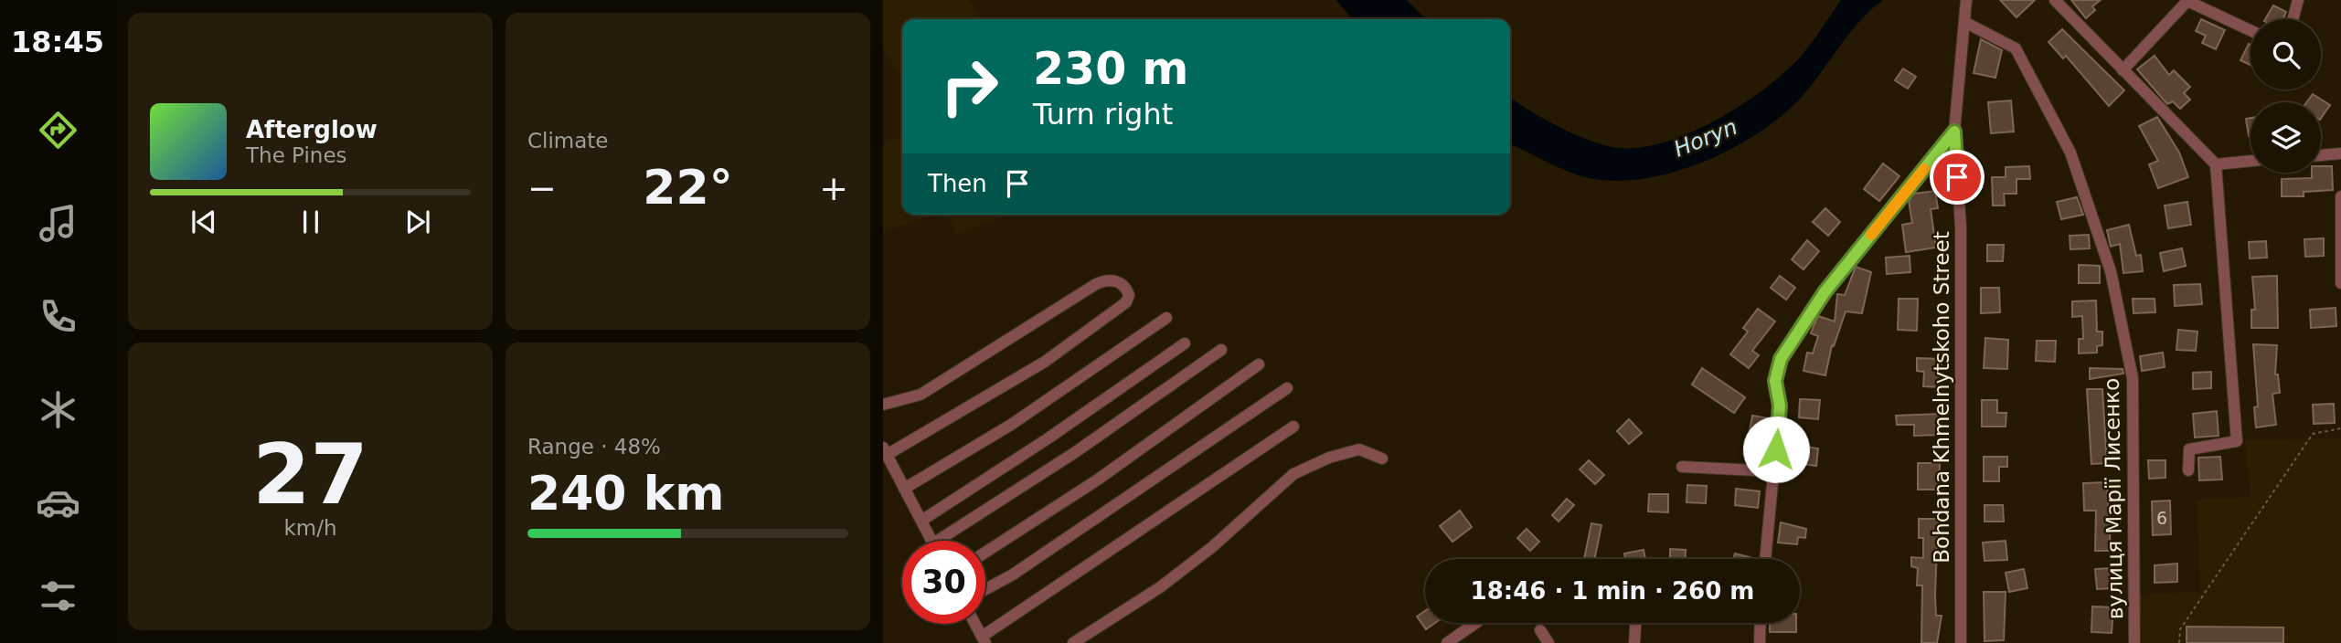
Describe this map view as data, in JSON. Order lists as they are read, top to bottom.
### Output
{
  "streets": {
    "street": ["Bohdana Khmelnytskoho Street", "вулиця Марії Лисенко"]
  },
  "crossings": [
    ["Bohdana Khmelnytskoho Street", "вулиця Марії Лисенко"]
  ],
  "water": ["Horyn"],
  "house_numbers": ["6"],
  "page": {
    "tabs": "18:45",
    "tile": [
      "Climate",
      ["27", "km/h"],
      ["Range · 48%", "240 km"]
    ],
    "turn": ["230 m", "Turn right"],
    "song": ["Afterglow", "The Pines"],
    "then": "Then",
    "heat": ["−", "22°", "+"],
    "limit": "30",
    "trip": "18:46 · 1 min · 260 m"
  }
}
